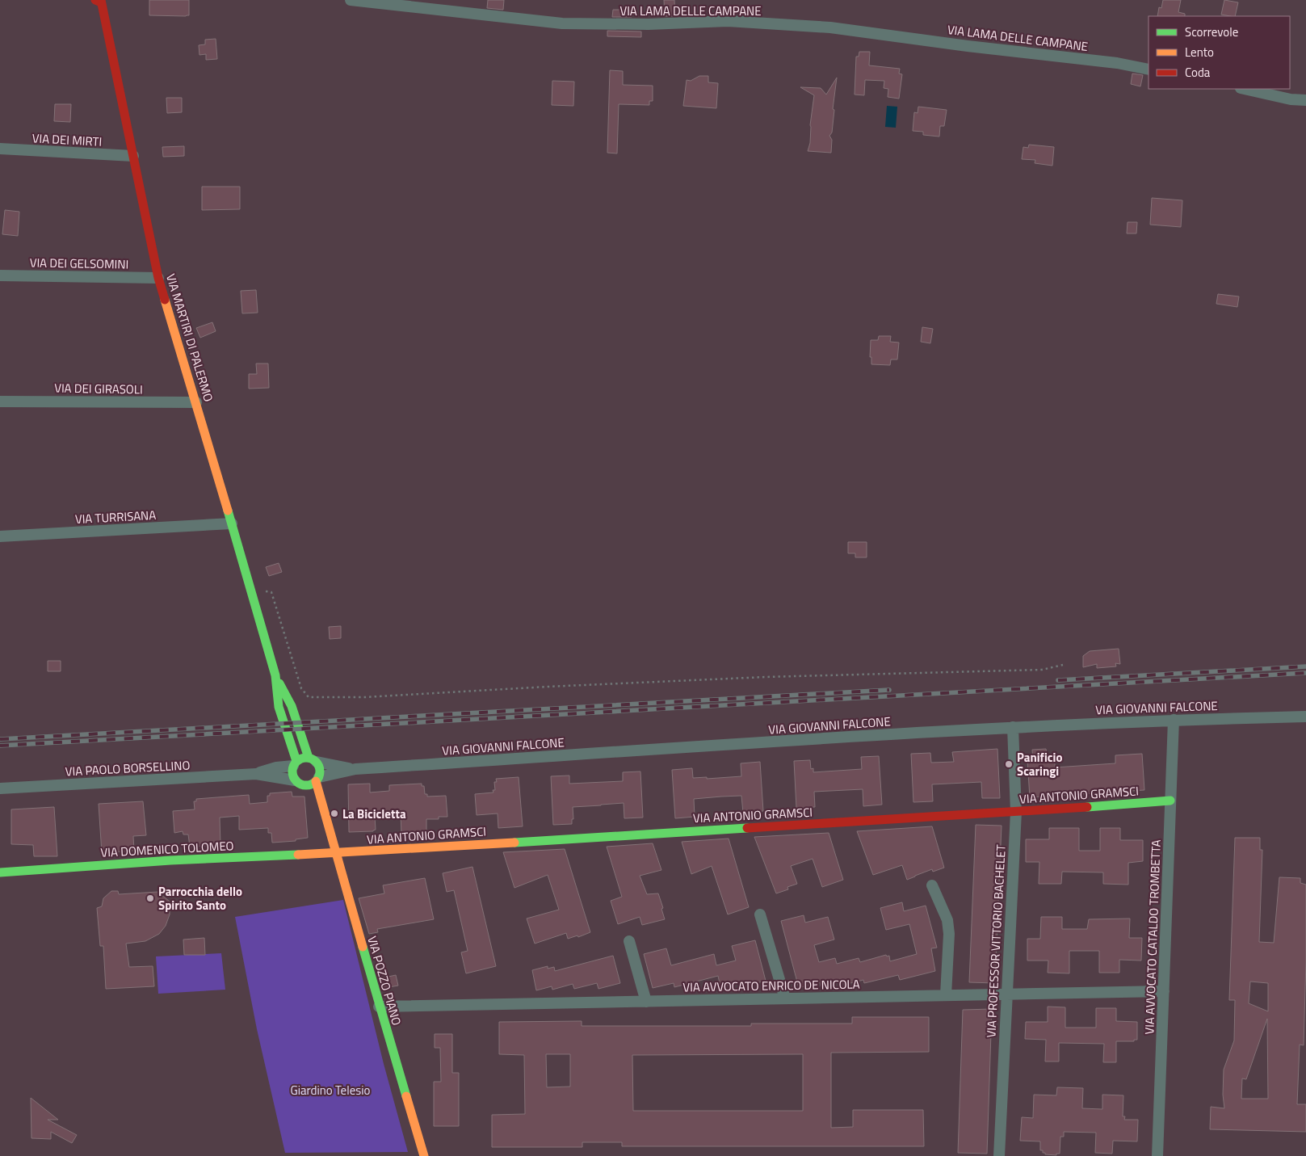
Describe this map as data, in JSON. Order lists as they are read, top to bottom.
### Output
{
  "streets": {
    "street": [
      "VIA LAMA DELLE CAMPANE",
      "VIA DEI MIRTI",
      "VIA DEI GELSOMINI",
      "VIA MARTIRI DI PALERMO",
      "VIA DEI GIRASOLI",
      "VIA TURRISANA",
      "VIA GIOVANNI FALCONE",
      "VIA PAOLO BORSELLINO",
      "VIA ANTONIO GRAMSCI",
      "VIA DOMENICO TOLOMEO",
      "VIA AVVOCATO CATALDO TROMBETTA",
      "VIA PROFESSOR VITTORIO BACHELET",
      "VIA POZZO PIANO",
      "VIA AVVOCATO ENRICO DE NICOLA"
    ]
  },
  "crossings": [
    ["VIA DEI MIRTI", "VIA MARTIRI DI PALERMO"],
    ["VIA DEI GELSOMINI", "VIA MARTIRI DI PALERMO"],
    ["VIA MARTIRI DI PALERMO", "VIA DEI GIRASOLI"],
    ["VIA MARTIRI DI PALERMO", "VIA TURRISANA"],
    ["VIA MARTIRI DI PALERMO", "VIA POZZO PIANO"],
    ["VIA GIOVANNI FALCONE", "VIA PAOLO BORSELLINO"],
    ["VIA GIOVANNI FALCONE", "VIA AVVOCATO CATALDO TROMBETTA"],
    ["VIA GIOVANNI FALCONE", "VIA PROFESSOR VITTORIO BACHELET"],
    ["VIA GIOVANNI FALCONE", "VIA POZZO PIANO"],
    ["VIA PAOLO BORSELLINO", "VIA POZZO PIANO"],
    ["VIA ANTONIO GRAMSCI", "VIA DOMENICO TOLOMEO"],
    ["VIA ANTONIO GRAMSCI", "VIA AVVOCATO CATALDO TROMBETTA"],
    ["VIA ANTONIO GRAMSCI", "VIA PROFESSOR VITTORIO BACHELET"],
    ["VIA ANTONIO GRAMSCI", "VIA POZZO PIANO"],
    ["VIA DOMENICO TOLOMEO", "VIA POZZO PIANO"],
    ["VIA AVVOCATO CATALDO TROMBETTA", "VIA AVVOCATO ENRICO DE NICOLA"],
    ["VIA PROFESSOR VITTORIO BACHELET", "VIA AVVOCATO ENRICO DE NICOLA"],
    ["VIA POZZO PIANO", "VIA AVVOCATO ENRICO DE NICOLA"]
  ],
  "parks": ["Giardino Telesio"],
  "places": ["Panificio Scaringi", "La Bicicletta", "Parrocchia dello Spirito Santo"],
  "legend": ["Scorrevole", "Lento", "Coda"]
}
